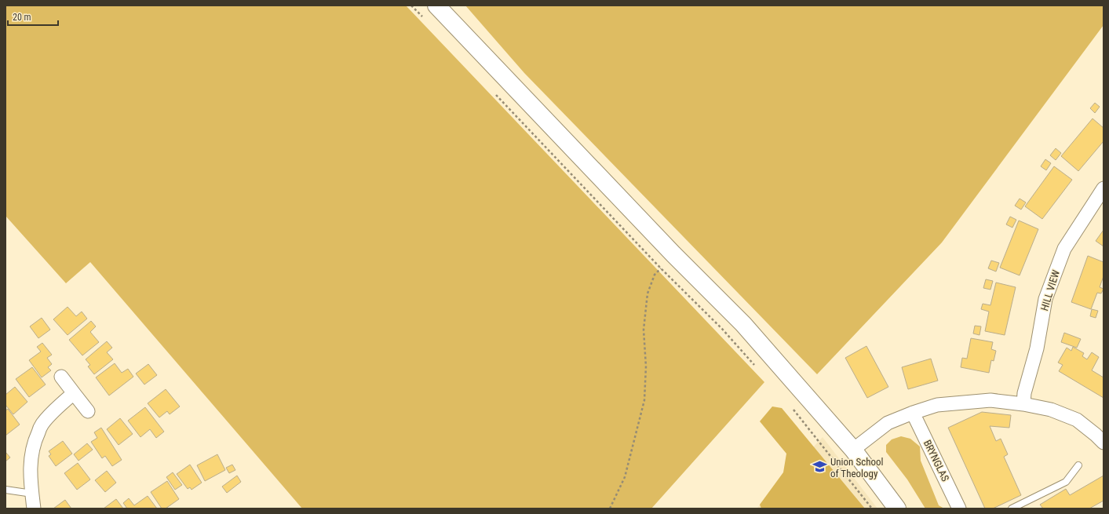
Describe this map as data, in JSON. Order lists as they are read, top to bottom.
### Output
{
  "streets": {
    "street": ["HILL VIEW", "BRYNGLAS"]
  },
  "places": {
    "school or university": ["Union School of Theology"]
  },
  "scale_bar": "20 m"
}
